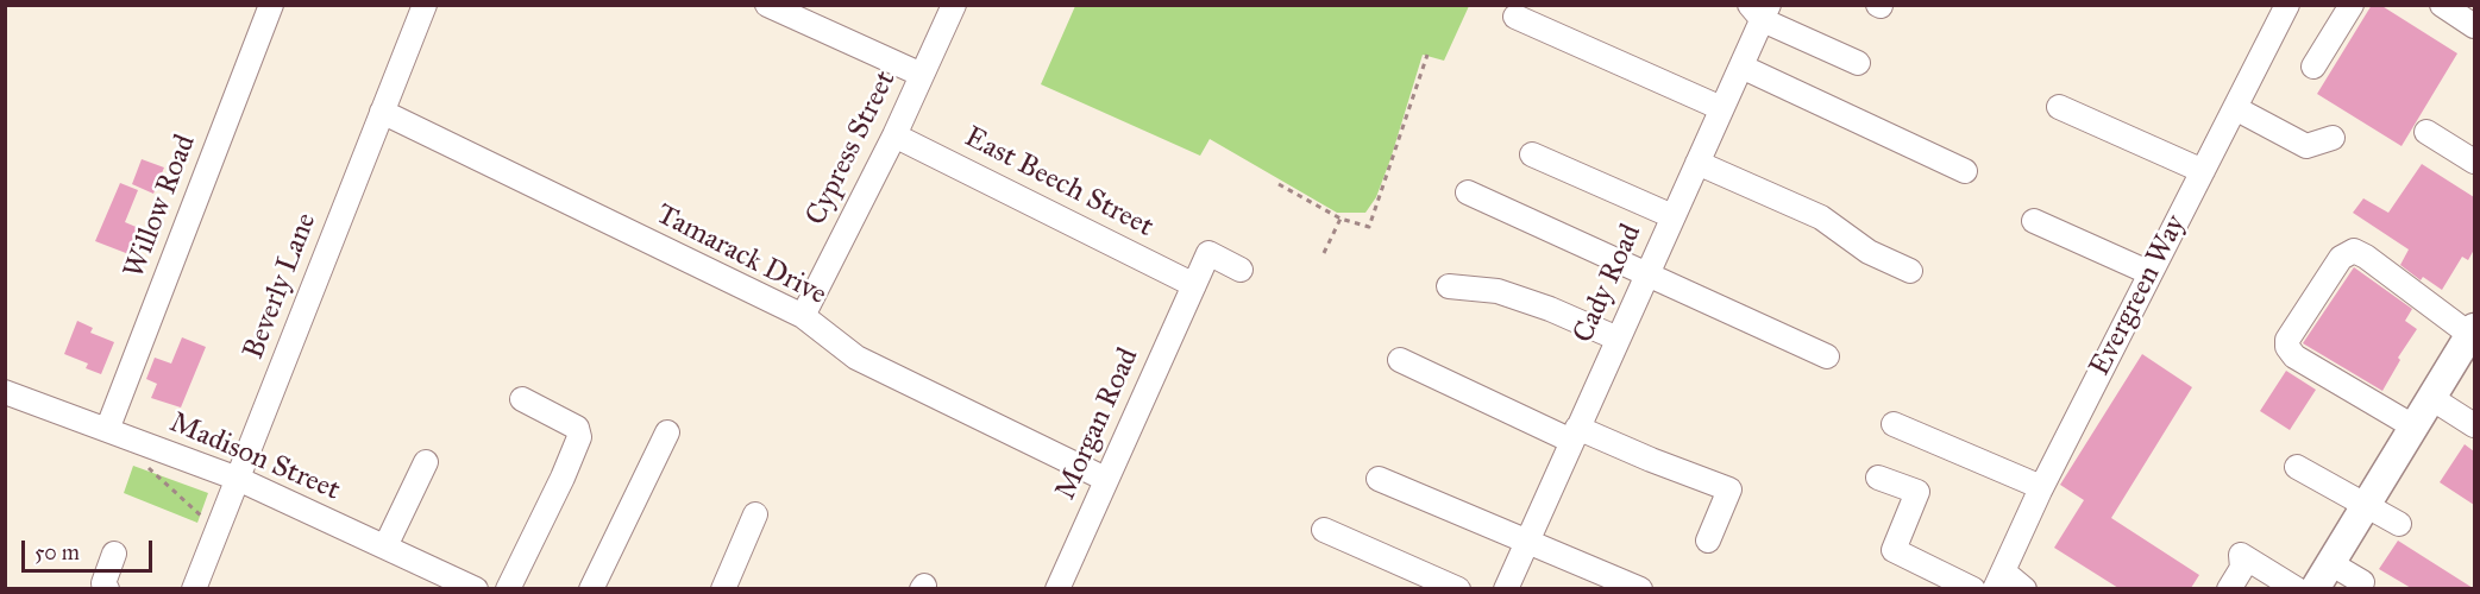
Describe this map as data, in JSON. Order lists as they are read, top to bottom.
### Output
{
  "streets": {
    "street": [
      "Cypress Street",
      "East Beech Street",
      "Willow Road",
      "Tamarack Drive",
      "Cady Road",
      "Beverly Lane",
      "Evergreen Way",
      "Morgan Road",
      "Madison Street"
    ]
  },
  "crossings": [
    ["Cypress Street", "East Beech Street"],
    ["Cypress Street", "Tamarack Drive"],
    ["East Beech Street", "Morgan Road"],
    ["Willow Road", "Madison Street"],
    ["Tamarack Drive", "Beverly Lane"],
    ["Tamarack Drive", "Morgan Road"],
    ["Beverly Lane", "Madison Street"]
  ],
  "scale_bar": "50 m"
}
